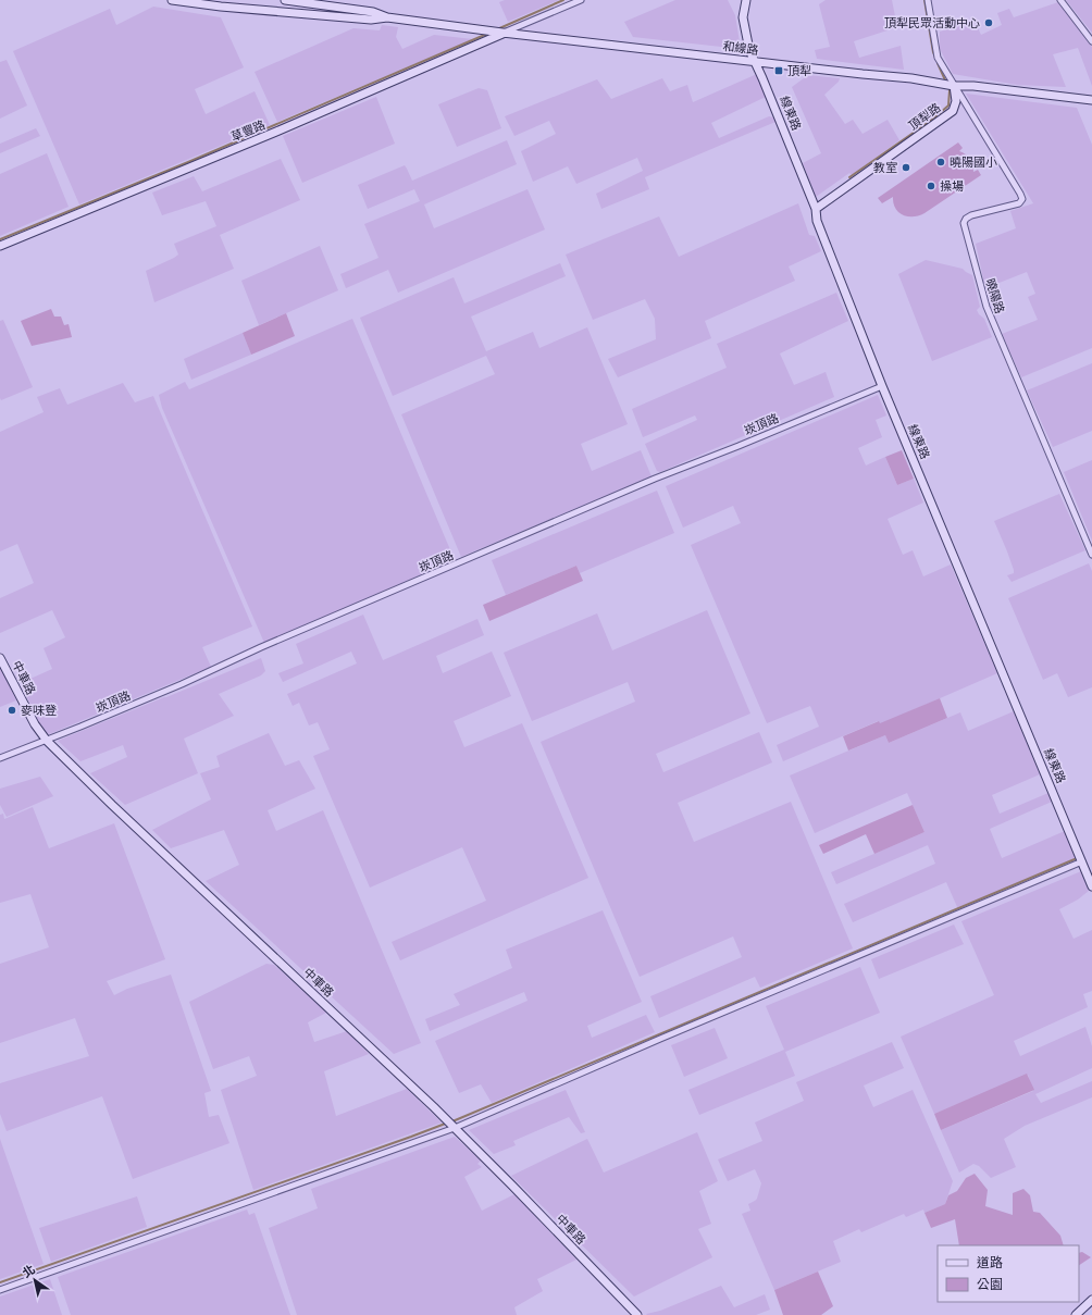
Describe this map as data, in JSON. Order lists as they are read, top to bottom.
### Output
{
  "streets": {
    "street": [
      "和線路",
      "線東路",
      "頂犁路",
      "草豐路",
      "曉陽路",
      "崁頂路",
      "中車路"
    ]
  },
  "crossings": [
    ["和線路", "線東路"],
    ["和線路", "頂犁路"],
    ["和線路", "草豐路"],
    ["和線路", "曉陽路"],
    ["線東路", "頂犁路"],
    ["線東路", "崁頂路"],
    ["頂犁路", "曉陽路"],
    ["崁頂路", "中車路"]
  ],
  "places": {
    "other": [
      "頂犁民眾活動中心",
      "曉陽國小",
      "教室",
      "操場",
      "麥味登"
    ],
    "transit": ["頂犁"]
  },
  "legend": ["道路", "公園"],
  "north": "top left"
}
